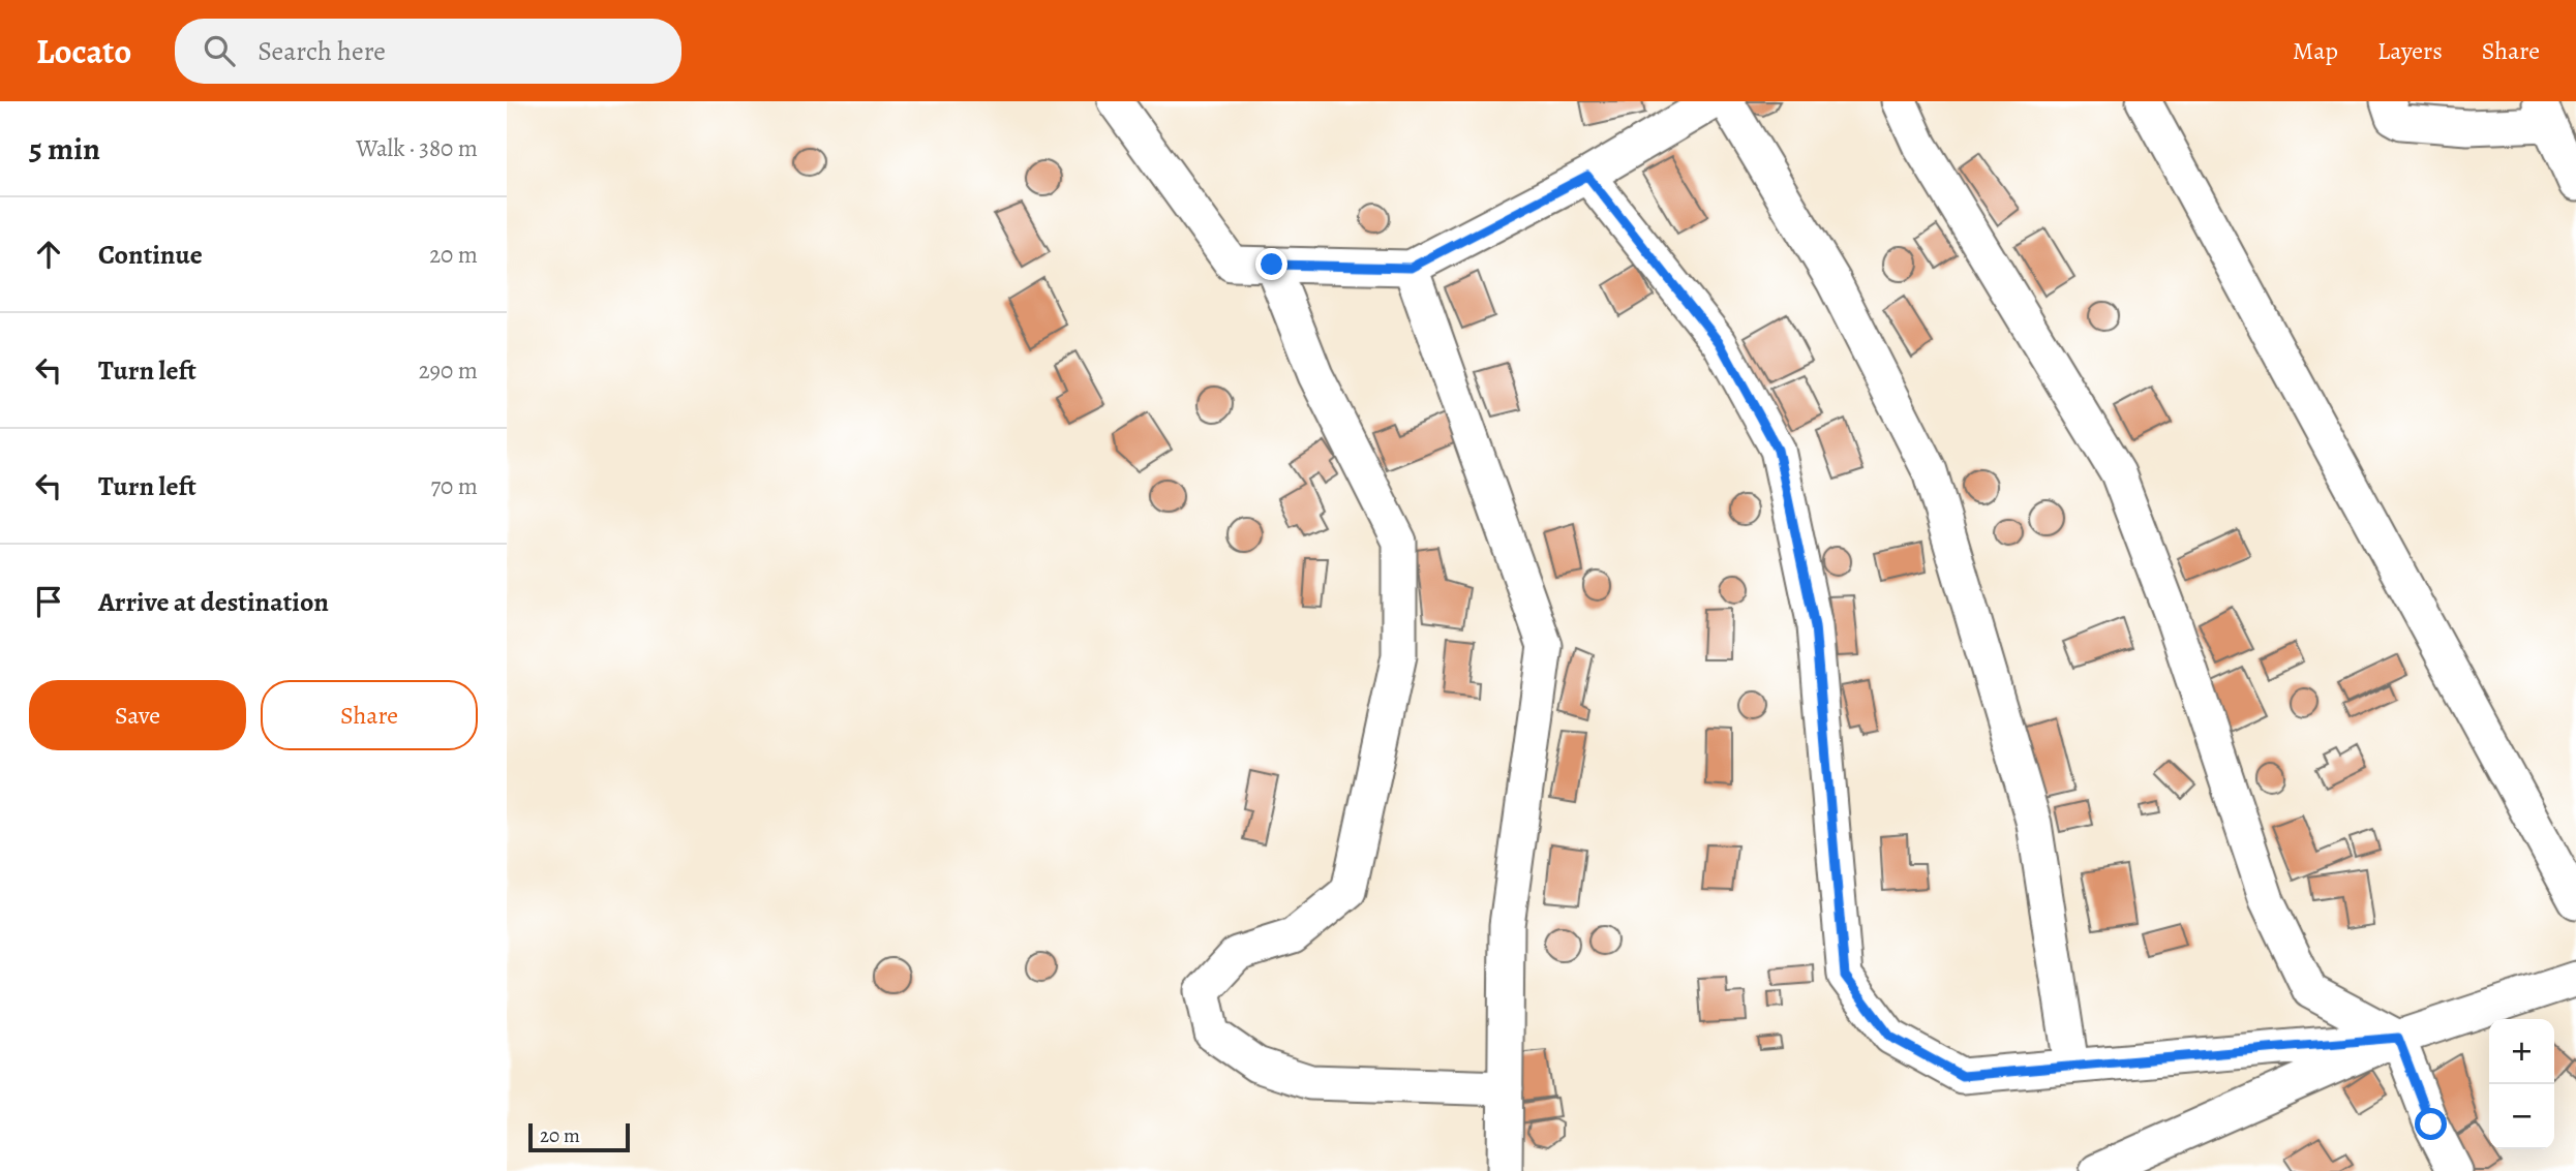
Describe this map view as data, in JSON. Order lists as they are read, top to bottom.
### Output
{
  "scale_bar": "20 m",
  "page": {
    "header": "Locato",
    "search": "Search here",
    "nav": ["Map", "Layers", "Share"],
    "heading": ["5 min", "Walk · 380 m"],
    "list": [
      ["Continue", "20 m"],
      ["Turn left", "290 m"],
      ["Turn left", "70 m"],
      "Arrive at destination"
    ],
    "buttons": ["Save", "Share"],
    "map_buttons": ["+", "−"],
    "scale": "20 m"
  }
}
